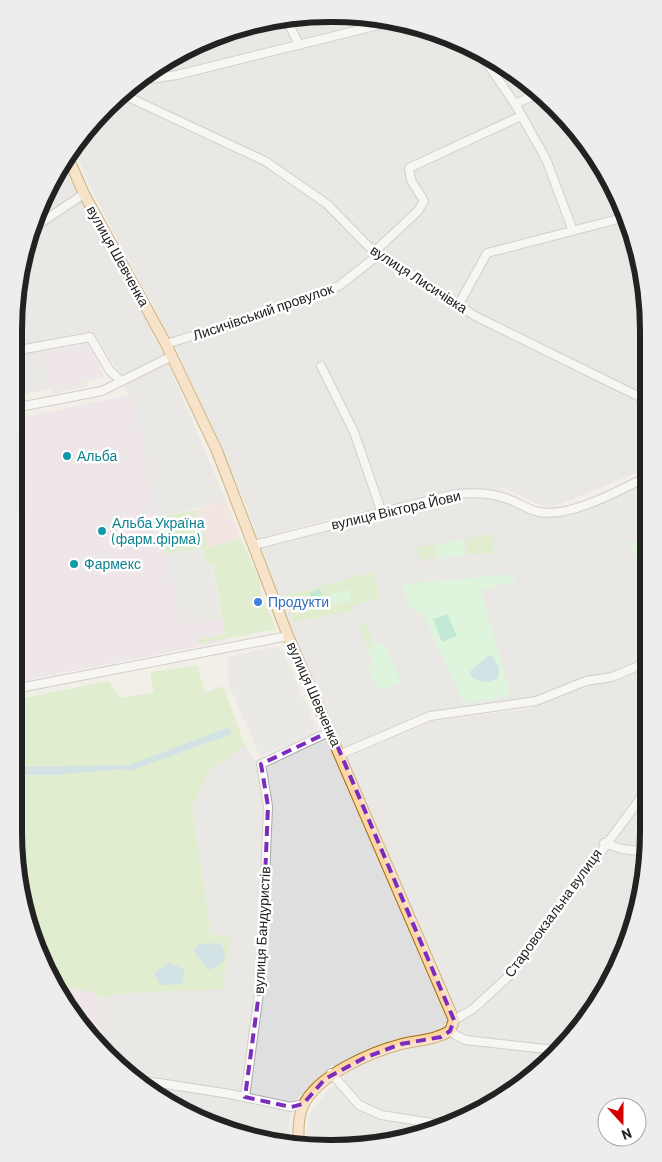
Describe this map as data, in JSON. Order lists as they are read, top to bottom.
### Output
{
  "streets": {
    "main road": ["вулиця Шевченка"],
    "street": [
      "вулиця Лисичівка",
      "Лисичівський провулок",
      "вулиця Віктора Йови",
      "Старовокзальна вулиця",
      "вулиця Бандуристів"
    ]
  },
  "crossings": [
    ["вулиця Шевченка", "Лисичівський провулок"],
    ["вулиця Шевченка", "вулиця Віктора Йови"],
    ["вулиця Шевченка", "Старовокзальна вулиця"],
    ["вулиця Шевченка", "вулиця Бандуристів"],
    ["вулиця Лисичівка", "Лисичівський провулок"]
  ],
  "places": [
    "Альба",
    "Альба Україна (фарм.фірма)",
    "Фармекс",
    "Продукти"
  ],
  "north": "bottom"
}
